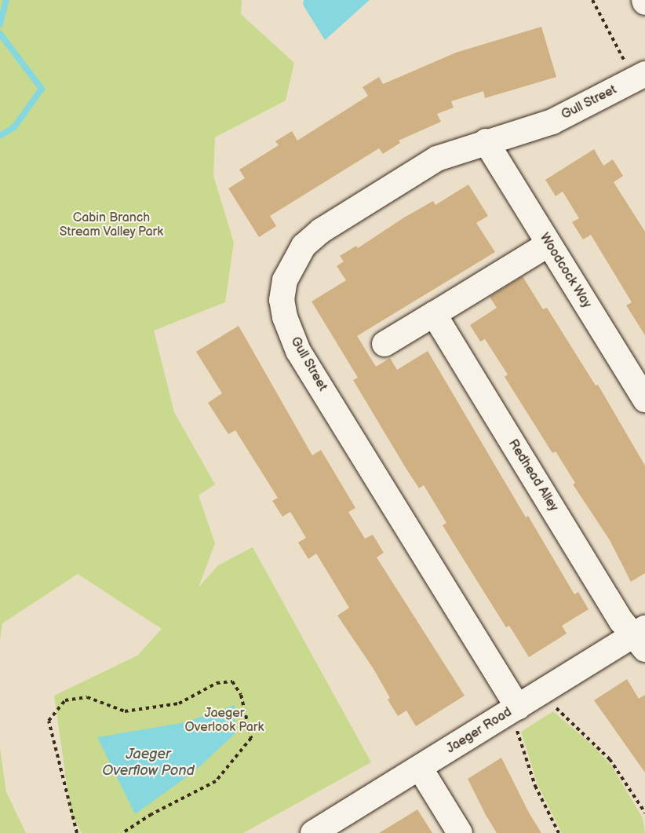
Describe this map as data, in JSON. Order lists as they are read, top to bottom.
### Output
{
  "streets": {
    "street": [
      "Gull Street",
      "Woodcock Way",
      "Redhead Alley",
      "Jaeger Road"
    ]
  },
  "crossings": [
    ["Gull Street", "Woodcock Way"],
    ["Gull Street", "Jaeger Road"],
    ["Redhead Alley", "Jaeger Road"]
  ],
  "water": ["Jaeger Overflow Pond"],
  "parks": ["Cabin Branch Stream Valley Park", "Jaeger Overlook Park"]
}
